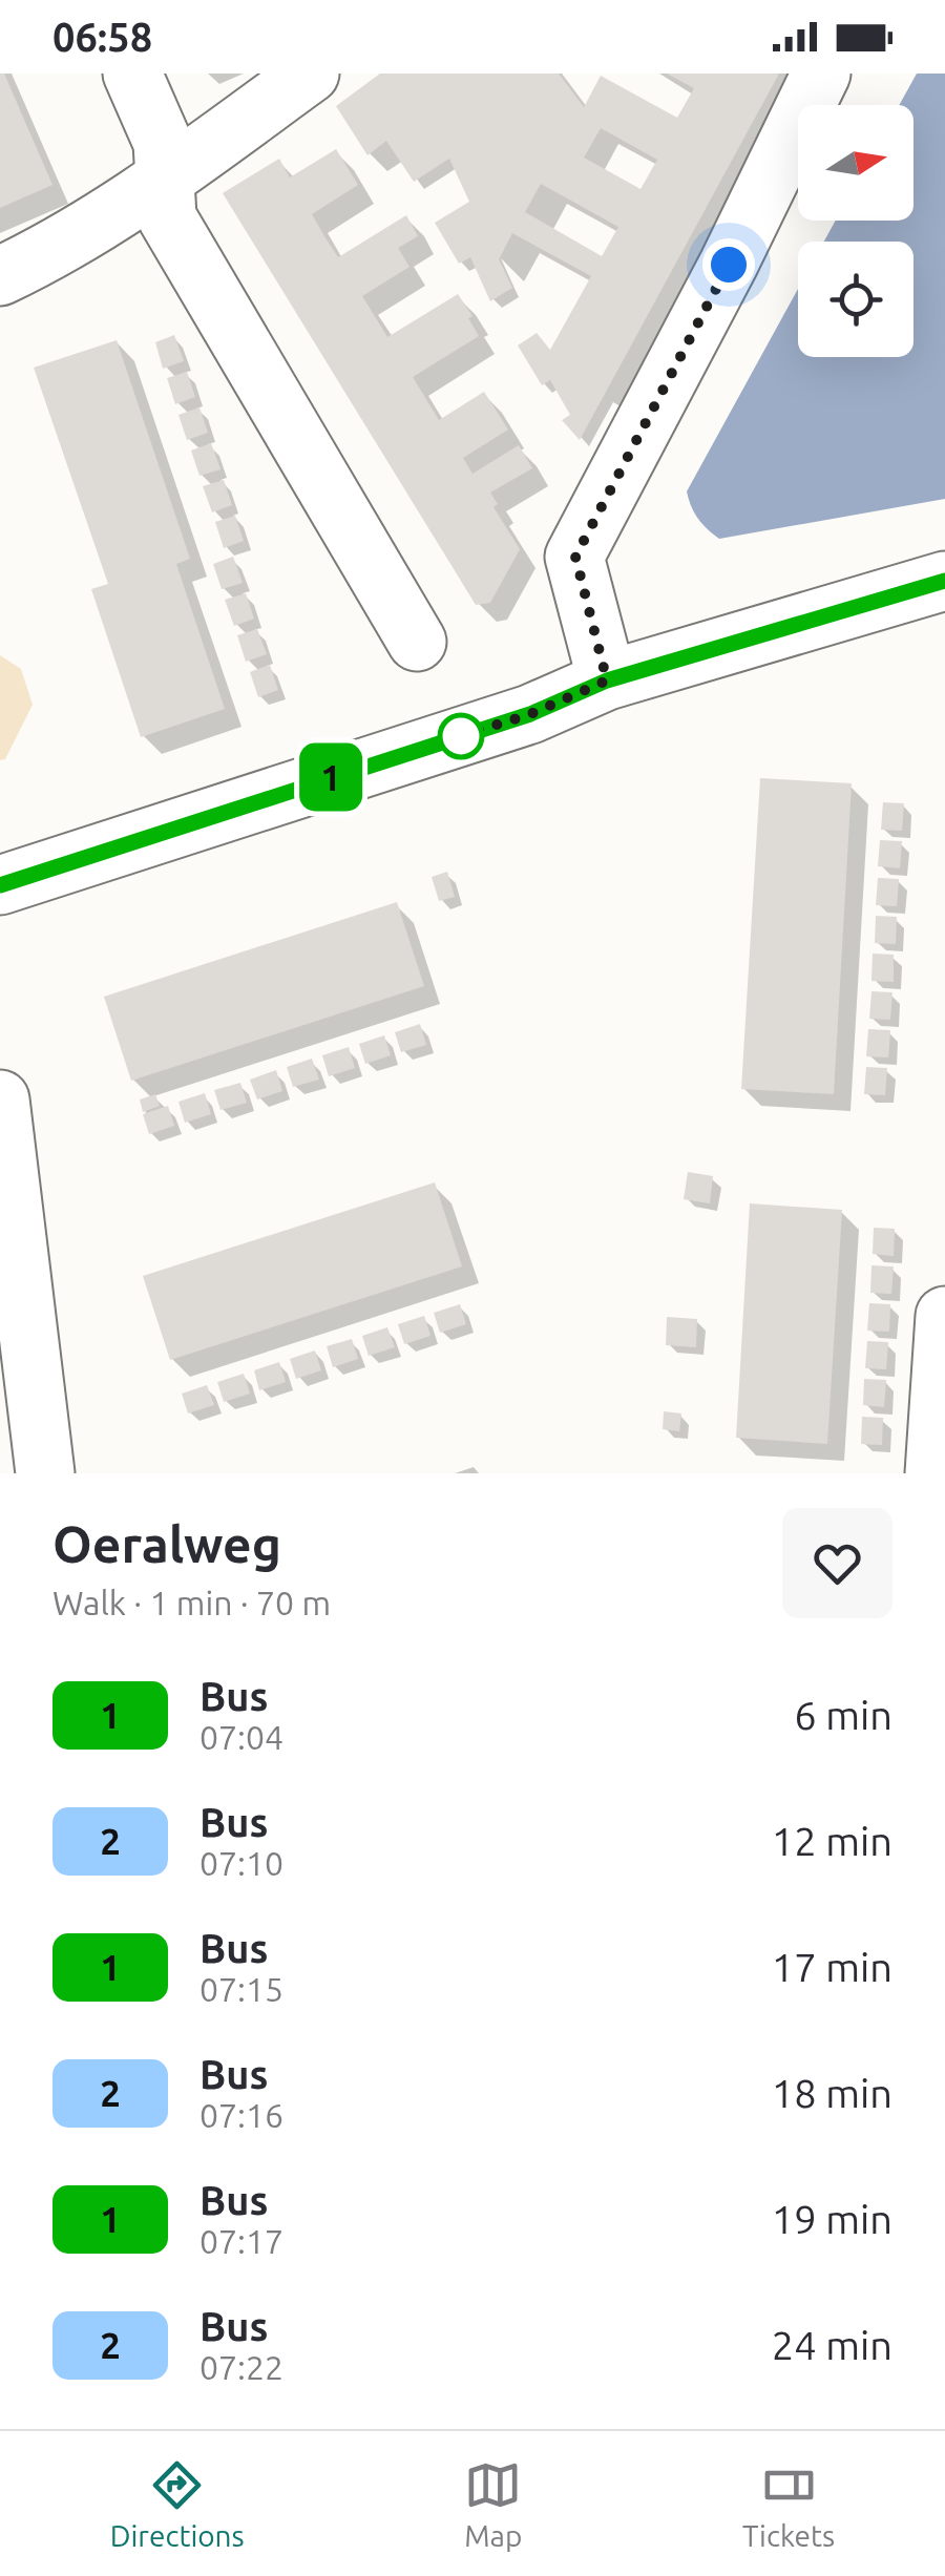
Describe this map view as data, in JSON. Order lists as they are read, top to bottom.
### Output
{
  "lines": ["bus line 1"],
  "north": "right",
  "page": {
    "status": "06:58",
    "on_map": "1",
    "heading": ["Oeralweg", "Walk · 1 min · 70 m"],
    "list": [
      {
        "mark": "1",
        "name": "Bus",
        "note": "07:04",
        "value": "6 min"
      },
      {
        "mark": "2",
        "name": "Bus",
        "note": "07:10",
        "value": "12 min"
      },
      {
        "mark": "1",
        "name": "Bus",
        "note": "07:15",
        "value": "17 min"
      },
      {
        "mark": "2",
        "name": "Bus",
        "note": "07:16",
        "value": "18 min"
      },
      {
        "mark": "1",
        "name": "Bus",
        "note": "07:17",
        "value": "19 min"
      },
      {
        "mark": "2",
        "name": "Bus",
        "note": "07:22",
        "value": "24 min"
      }
    ],
    "tabs": ["Directions", "Map", "Tickets"]
  }
}
